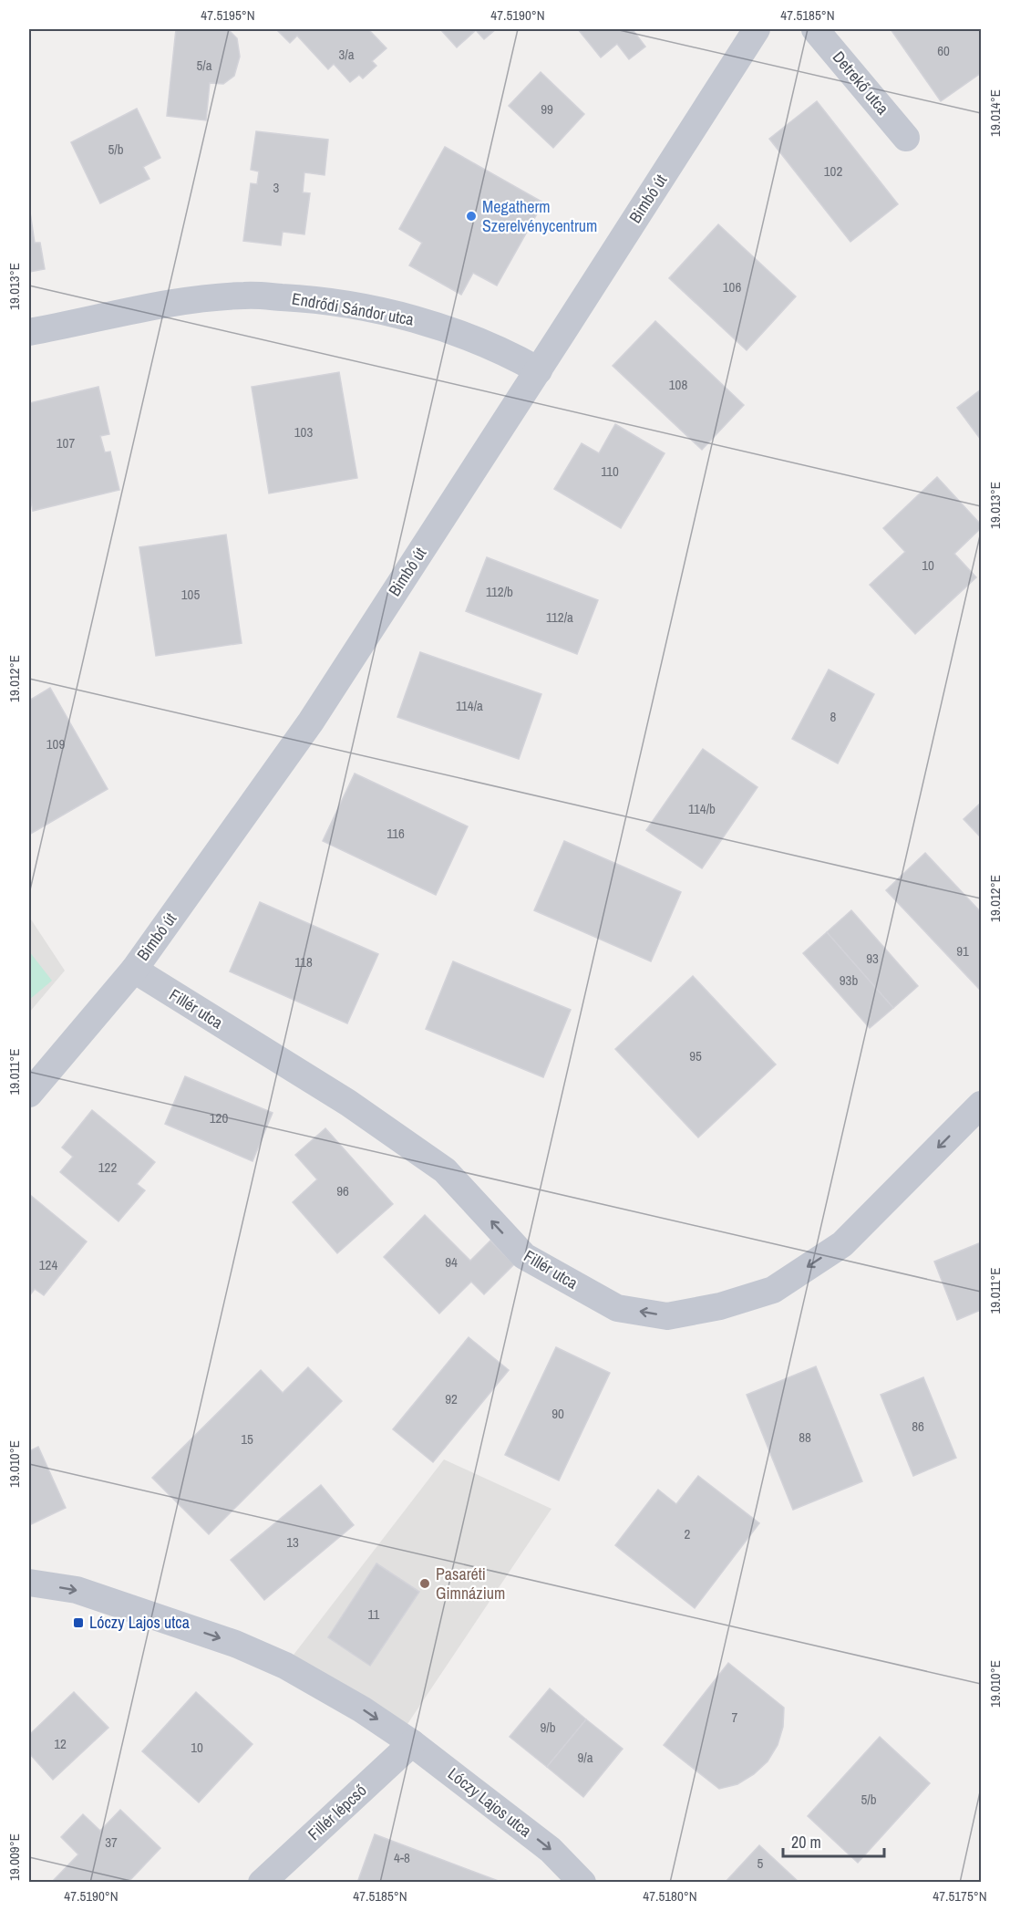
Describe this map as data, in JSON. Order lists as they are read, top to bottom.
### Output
{
  "streets": {
    "street": [
      "Detrekő utca",
      "Bimbó út",
      "Endrődi Sándor utca",
      "Fillér utca",
      "Lóczy Lajos utca",
      "Fillér lépcső"
    ]
  },
  "crossings": [
    ["Bimbó út", "Endrődi Sándor utca"],
    ["Bimbó út", "Fillér utca"],
    ["Lóczy Lajos utca", "Fillér lépcső"]
  ],
  "one_way": ["Fillér utca", "Lóczy Lajos utca"],
  "places": {
    "other": ["Megatherm Szerelvénycentrum", "Pasaréti Gimnázium"],
    "transit": ["Lóczy Lajos utca"]
  },
  "house_numbers": [
    "60",
    "3/a",
    "5/a",
    "99",
    "5/b",
    "102",
    "3",
    "106",
    "108",
    "103",
    "107",
    "110",
    "10",
    "112/b",
    "105",
    "112/a",
    "114/a",
    "8",
    "109",
    "114/b",
    "116",
    "91",
    "93",
    "118",
    "93b",
    "95",
    "120",
    "122",
    "96",
    "94",
    "124",
    "92",
    "90",
    "86",
    "88",
    "15",
    "2",
    "13",
    "11",
    "7",
    "9/b",
    "12",
    "10",
    "9/a",
    "5/b",
    "37",
    "4-8",
    "5"
  ],
  "scale_bar": "20 m",
  "coordinates": [
    "47.5195°N",
    "47.5190°N",
    "47.5185°N",
    "19.014°E",
    "19.013°E",
    "19.012°E",
    "19.011°E",
    "19.010°E",
    "19.009°E",
    "47.5180°N",
    "47.5175°N"
  ]
}
